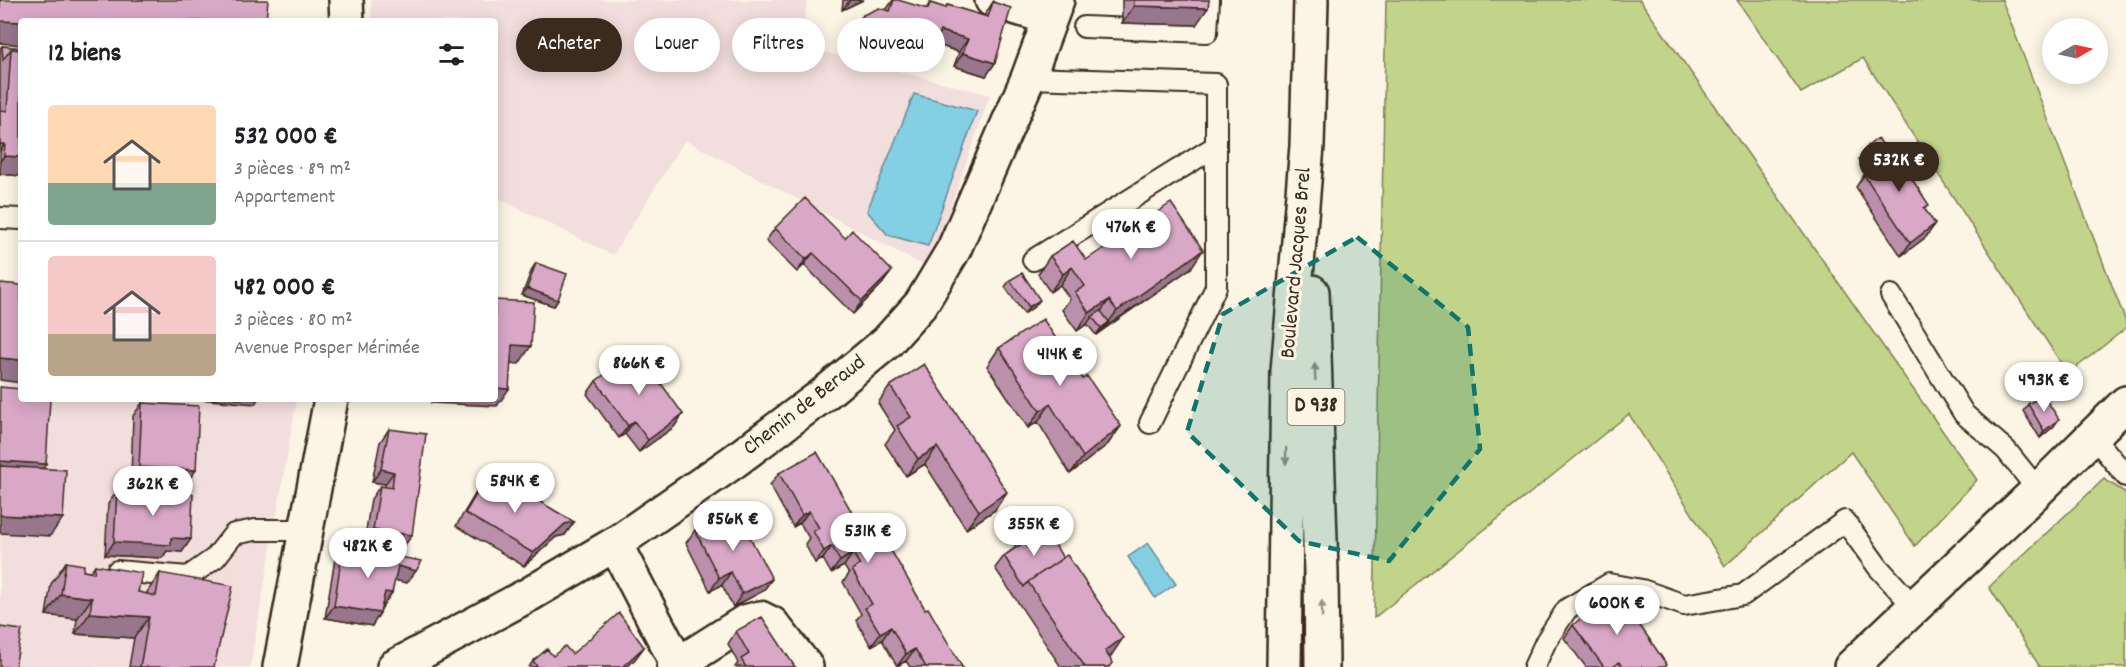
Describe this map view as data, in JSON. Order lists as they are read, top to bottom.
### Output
{
  "streets": {
    "street": ["Boulevard Jacques Brel", "Chemin de Beraud", "D 938"]
  },
  "north": "right",
  "page": {
    "chip": [
      "Acheter",
      "Louer",
      "Filtres",
      "Nouveau"
    ],
    "heading": "12 biens",
    "list": [
      {
        "name": "532 000 €",
        "note": "3 pièces · 89 m² · Appartement"
      },
      {
        "name": "482 000 €",
        "note": "3 pièces · 80 m² · Avenue Prosper Mérimée"
      }
    ],
    "price": [
      "532K €",
      "476K €",
      "414K €",
      "866K €",
      "493K €",
      "584K €",
      "362K €",
      "856K €",
      "355K €",
      "531K €",
      "482K €",
      "600K €"
    ]
  }
}
